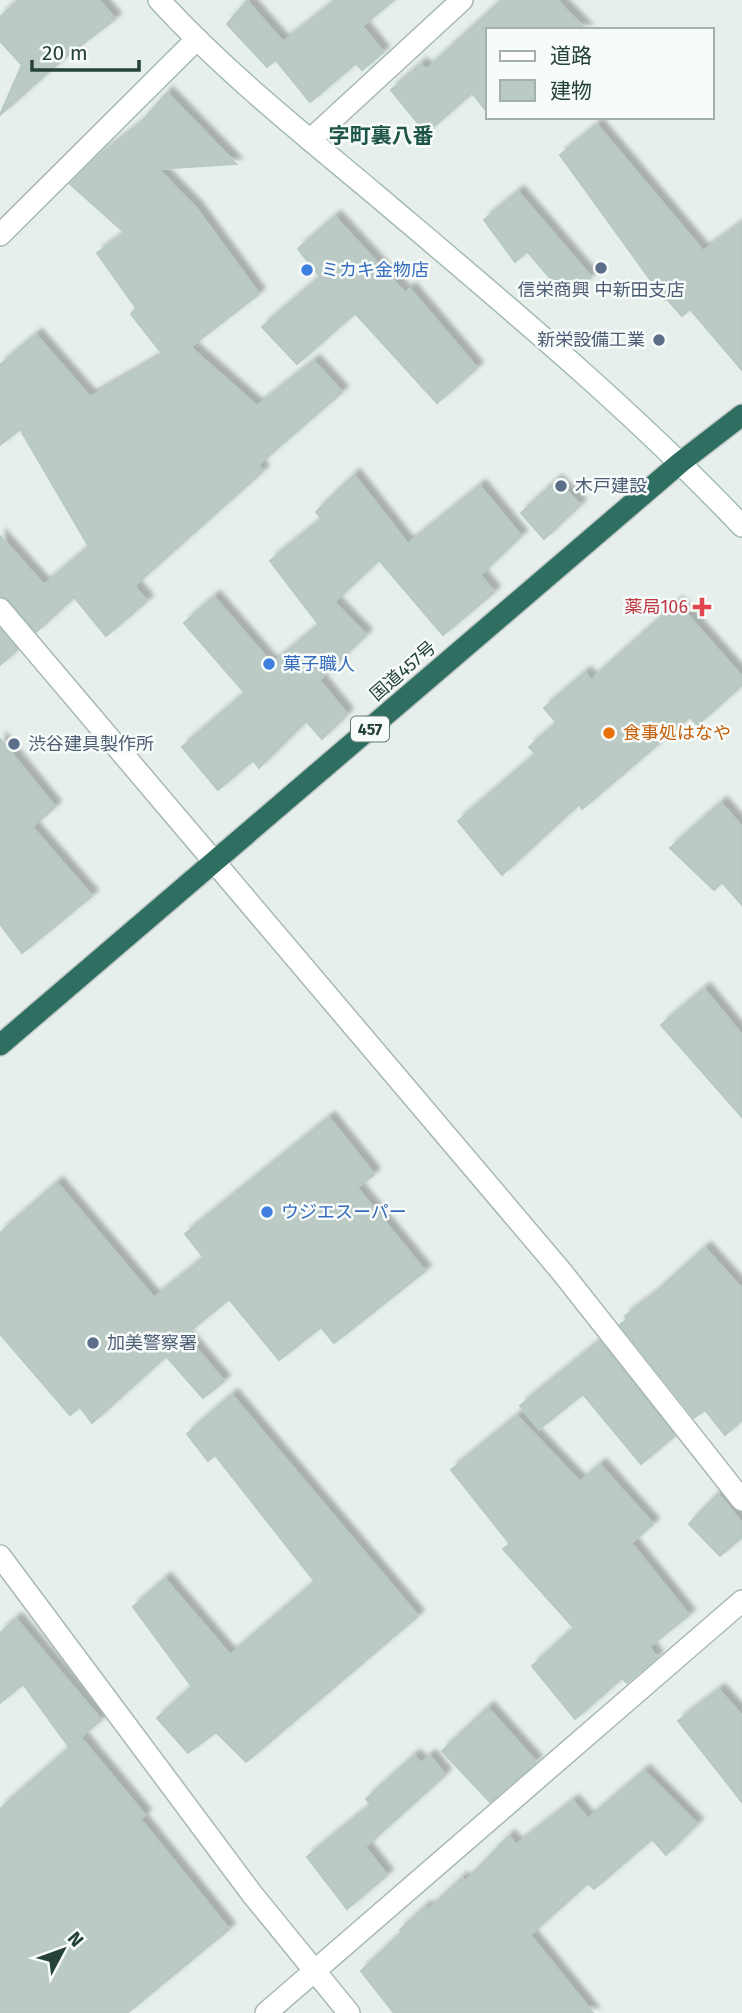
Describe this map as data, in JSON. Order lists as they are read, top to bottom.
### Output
{
  "streets": {
    "highway": ["国道457号", "457"]
  },
  "districts": ["字町裏八番"],
  "places": {
    "other": [
      "信栄商興 中新田支店",
      "ミカキ金物店",
      "新栄設備工業",
      "木戸建設",
      "菓子職人",
      "食事処はなや",
      "渋谷建具製作所",
      "ウジエスーパー",
      "加美警察署"
    ],
    "health": ["薬局106"]
  },
  "legend": ["道路", "建物"],
  "scale_bar": "20 m",
  "north": "top right"
}
